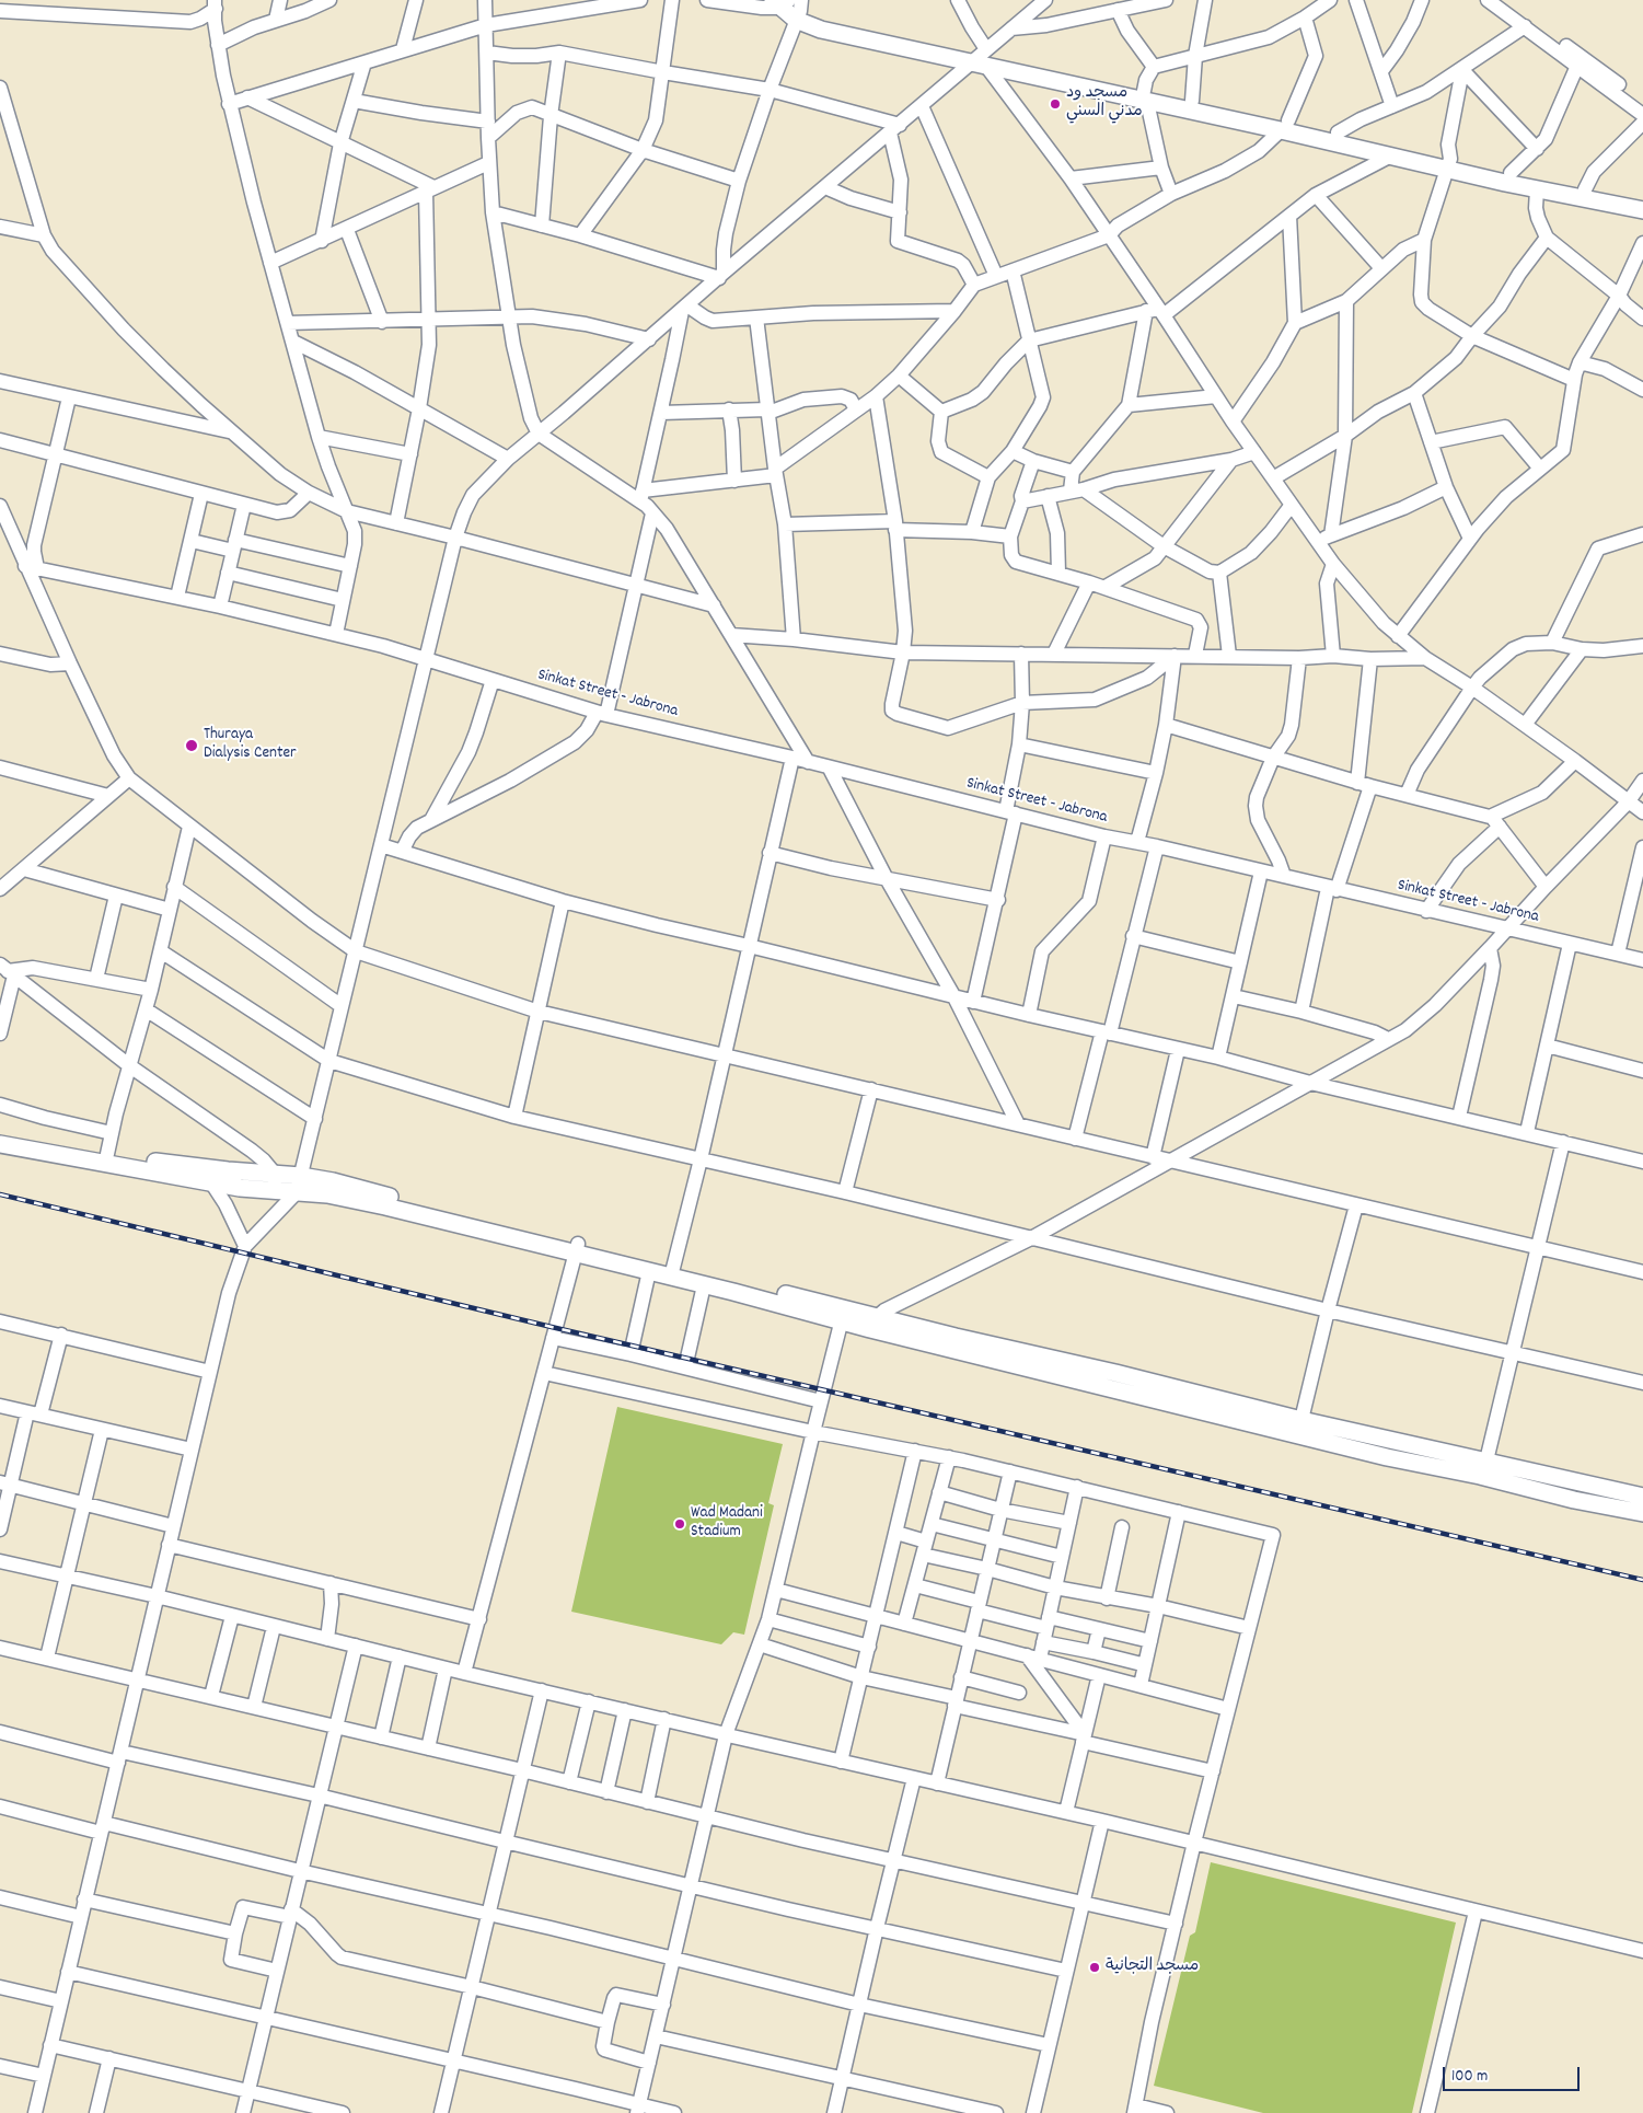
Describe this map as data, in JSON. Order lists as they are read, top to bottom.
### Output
{
  "streets": {
    "street": ["Sinkat Street - Jabrona"]
  },
  "places": [
    "مسجد ود مدني السني",
    "Thuraya Dialysis Center",
    "Wad Madani Stadium",
    "مسجد التجانية"
  ],
  "scale_bar": "100 m"
}
